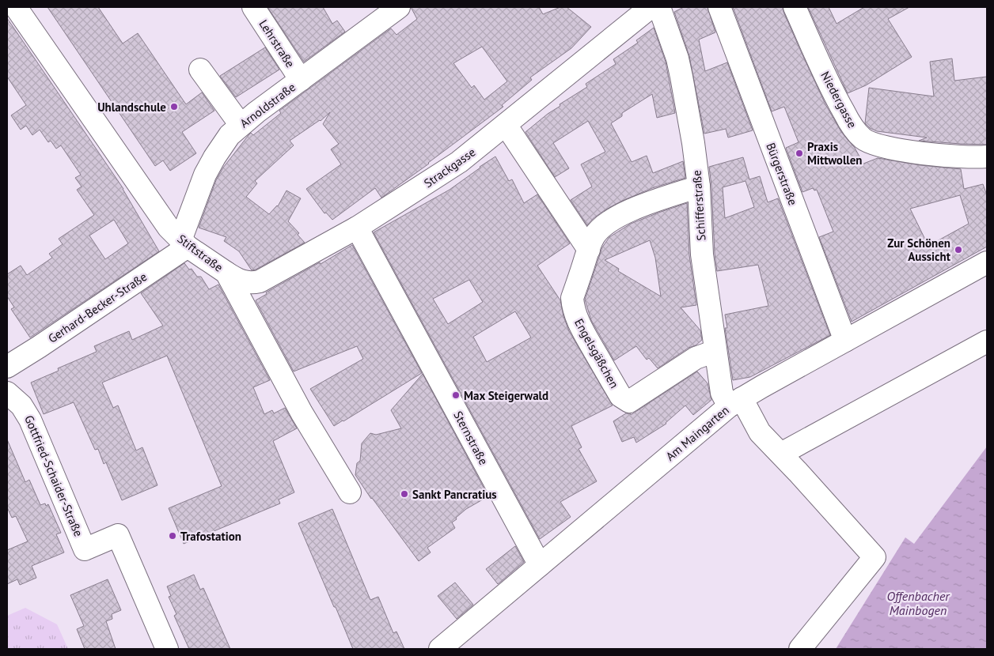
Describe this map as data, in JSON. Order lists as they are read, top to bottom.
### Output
{
  "streets": {
    "street": [
      "Lehrstraße",
      "Niedergasse",
      "Arnoldstraße",
      "Strackgasse",
      "Bürgerstraße",
      "Schifferstraße",
      "Stiftstraße",
      "Gerhard-Becker-Straße",
      "Engelsgäßchen",
      "Am Maingarten",
      "Sternstraße",
      "Gottfried-Schaider-Straße"
    ]
  },
  "crossings": [
    ["Lehrstraße", "Arnoldstraße"],
    ["Arnoldstraße", "Stiftstraße"],
    ["Arnoldstraße", "Gerhard-Becker-Straße"],
    ["Strackgasse", "Stiftstraße"],
    ["Strackgasse", "Sternstraße"],
    ["Bürgerstraße", "Am Maingarten"],
    ["Schifferstraße", "Engelsgäßchen"],
    ["Schifferstraße", "Am Maingarten"],
    ["Stiftstraße", "Gerhard-Becker-Straße"],
    ["Am Maingarten", "Sternstraße"]
  ],
  "water": ["Offenbacher Mainbogen"],
  "places": [
    "Uhlandschule",
    "Praxis Mittwollen",
    "Zur Schönen Aussicht",
    "Max Steigerwald",
    "Sankt Pancratius",
    "Trafostation"
  ]
}
